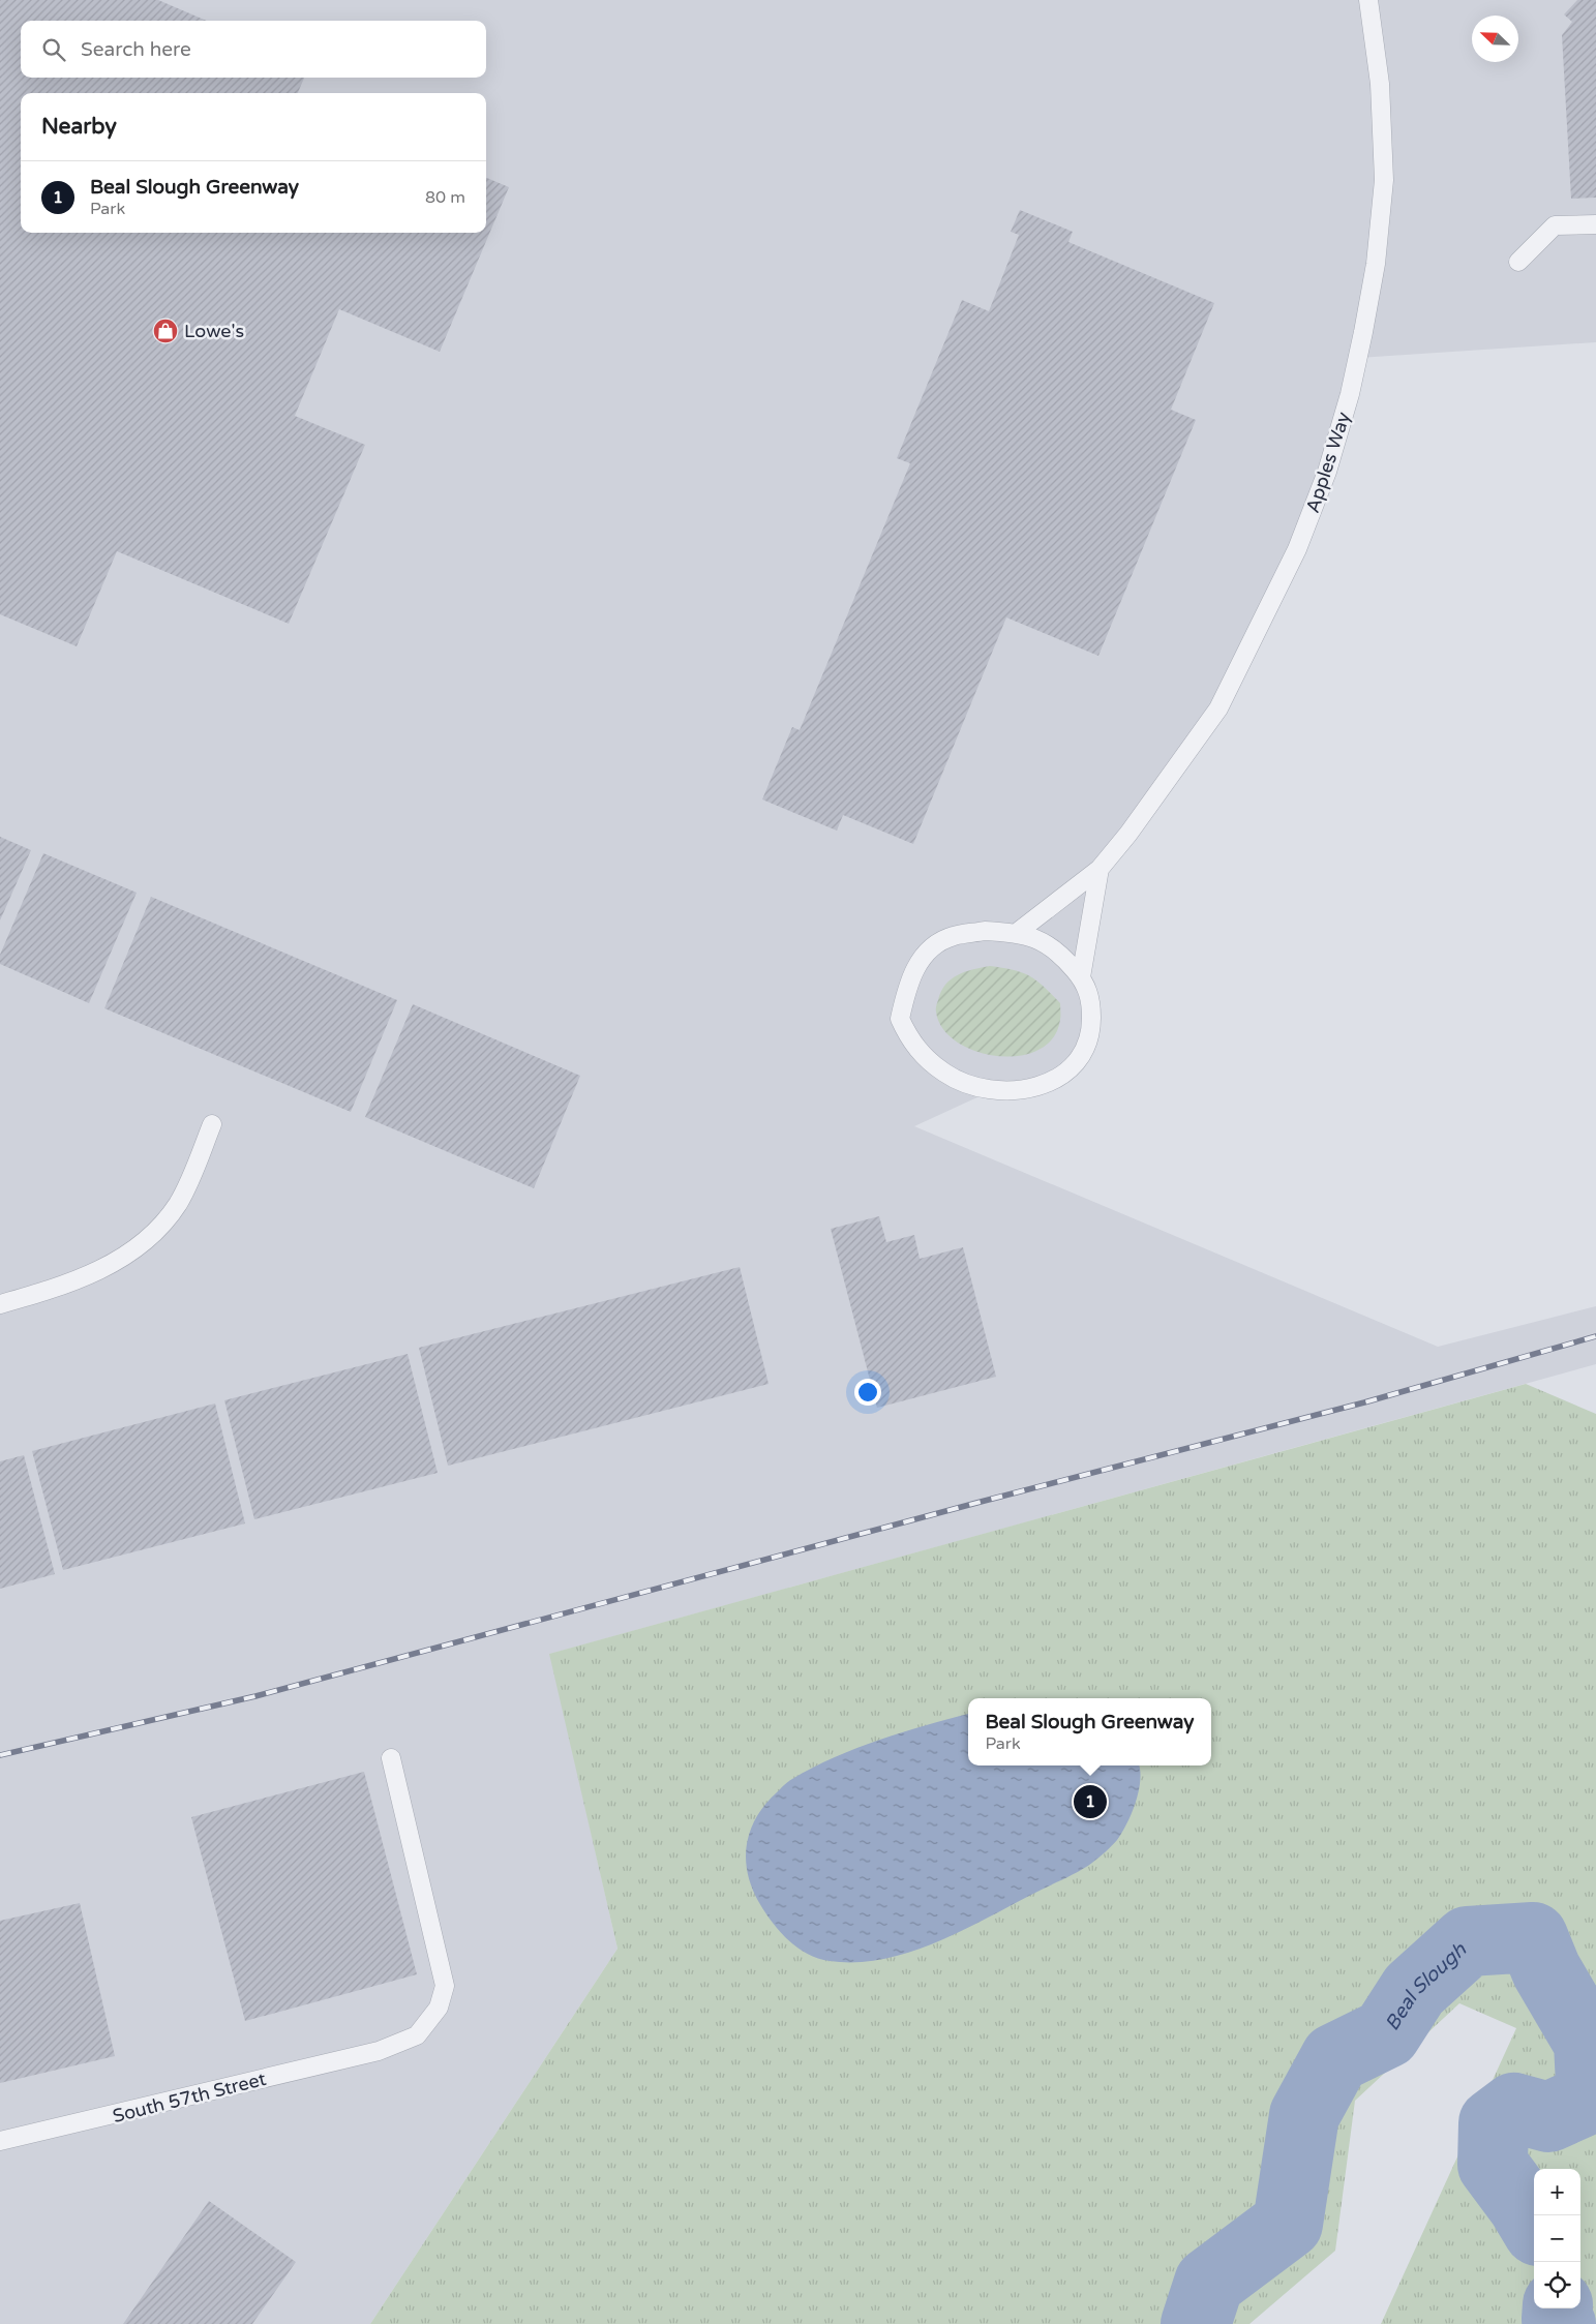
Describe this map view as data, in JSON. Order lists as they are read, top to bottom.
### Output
{
  "streets": {
    "lane": ["Apples Way", "South 57th Street"]
  },
  "water": ["Beal Slough"],
  "places": {
    "shop": ["Lowe's"]
  },
  "north": "top left",
  "page": {
    "search": "Search here",
    "heading": "Nearby",
    "list": [
      {
        "mark": "1",
        "name": "Beal Slough Greenway",
        "note": "Park",
        "value": "80 m"
      }
    ],
    "popup": ["Beal Slough Greenway", "Park"],
    "pins": "1",
    "map_buttons": ["+", "−"]
  }
}
